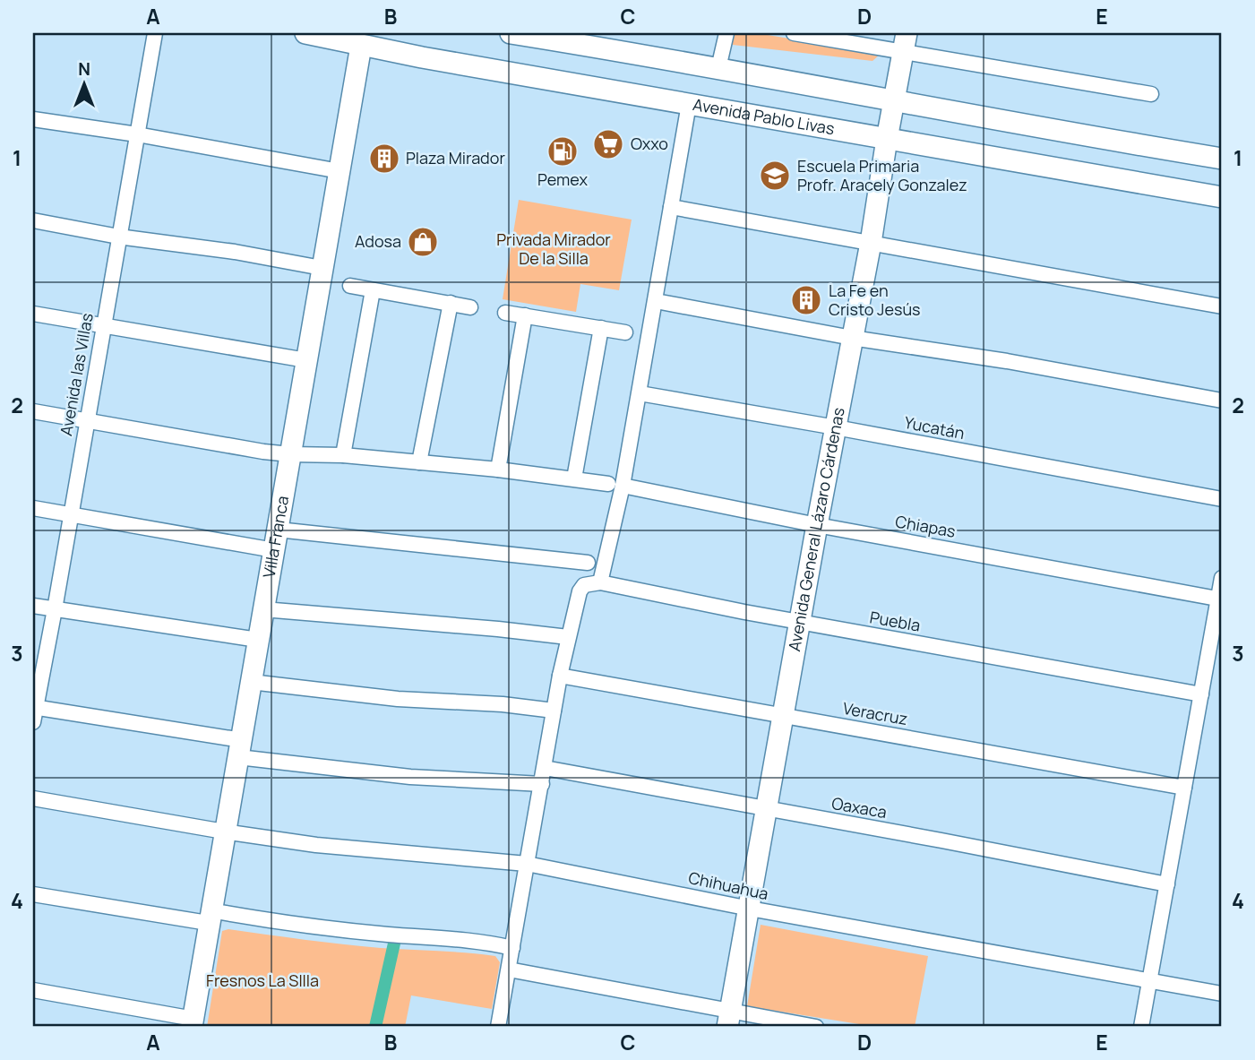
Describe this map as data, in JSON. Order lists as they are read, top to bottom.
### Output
{
  "streets": {
    "street": [
      "Avenida Pablo Livas",
      "Avenida las Villas",
      "Yucatán",
      "Chiapas",
      "Avenida General Lázaro Cárdenas",
      "Villa Franca",
      "Puebla",
      "Veracruz",
      "Oaxaca",
      "Chihuahua"
    ]
  },
  "crossings": [
    ["Avenida Pablo Livas", "Avenida General Lázaro Cárdenas"],
    ["Avenida Pablo Livas", "Villa Franca"],
    ["Avenida las Villas", "Chiapas"],
    ["Yucatán", "Avenida General Lázaro Cárdenas"],
    ["Chiapas", "Avenida General Lázaro Cárdenas"],
    ["Chiapas", "Villa Franca"],
    ["Avenida General Lázaro Cárdenas", "Puebla"],
    ["Avenida General Lázaro Cárdenas", "Veracruz"],
    ["Avenida General Lázaro Cárdenas", "Oaxaca"],
    ["Avenida General Lázaro Cárdenas", "Chihuahua"],
    ["Villa Franca", "Chihuahua"]
  ],
  "parks": ["Privada Mirador De la Silla", "Fresnos La SIlla"],
  "places": {
    "supermarket": ["Oxxo"],
    "fuel station": ["Pemex"],
    "building": ["Plaza Mirador", "La Fe en Cristo Jesús"],
    "school or university": ["Escuela Primaria Profr. Aracely Gonzalez"],
    "shop": ["Adosa"]
  },
  "north": "top",
  "grid": {
    "columns": [
      "A",
      "B",
      "C",
      "D",
      "E"
    ],
    "rows": [
      "1",
      "2",
      "3",
      "4"
    ]
  }
}
